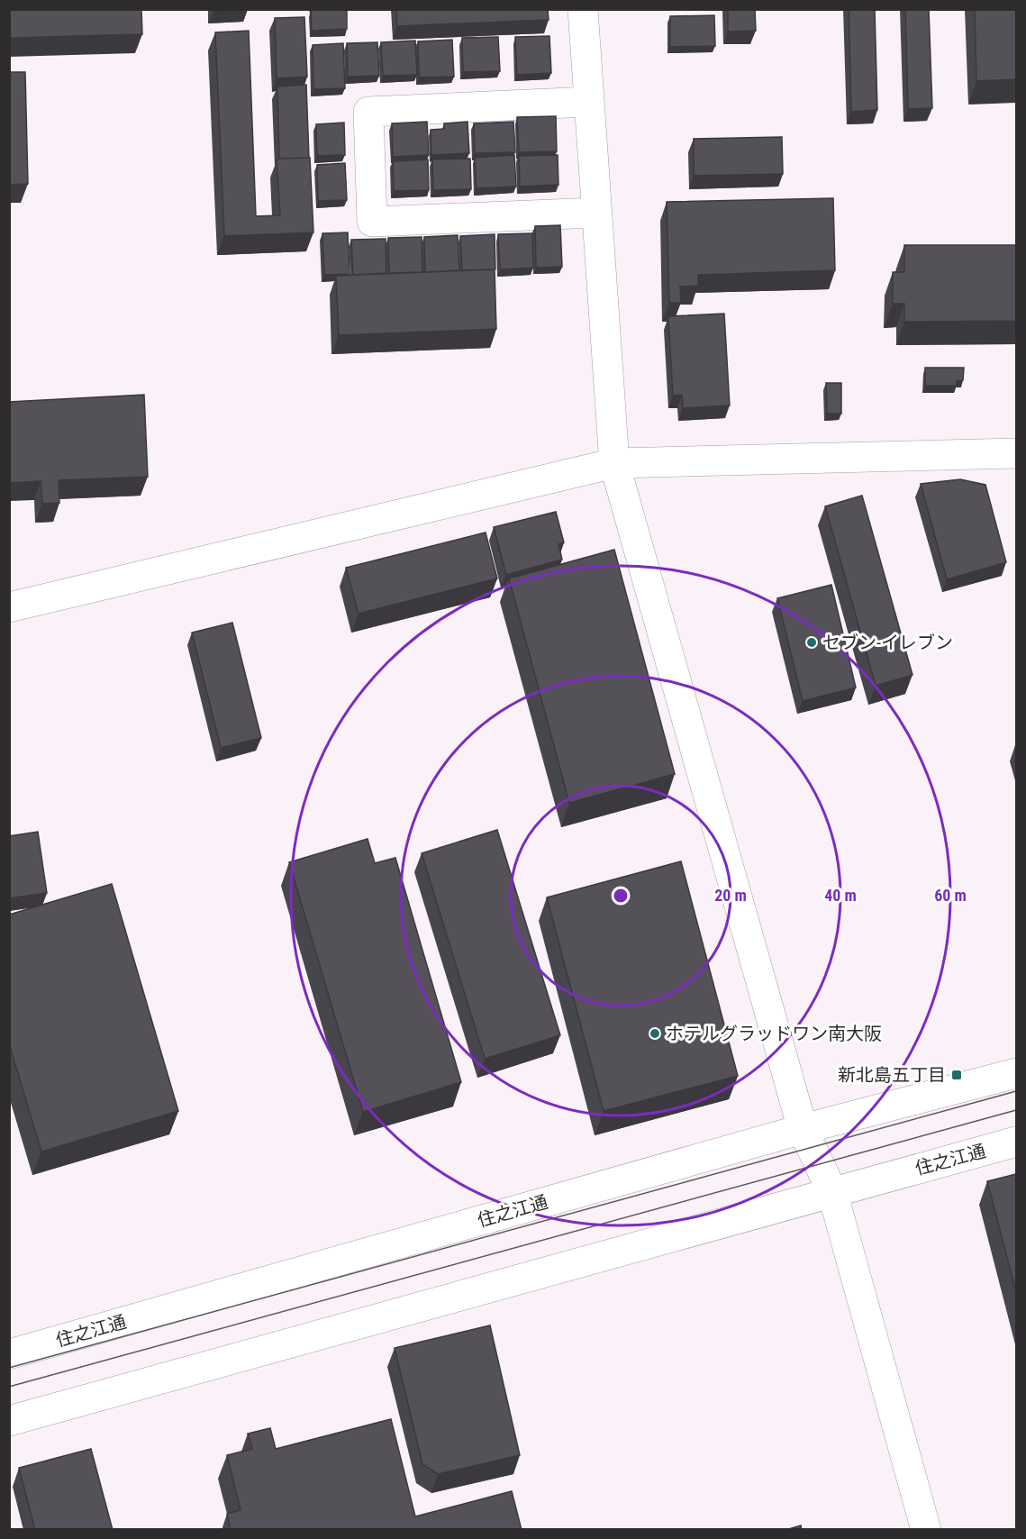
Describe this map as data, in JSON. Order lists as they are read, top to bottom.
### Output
{
  "streets": {
    "street": ["住之江通"]
  },
  "places": {
    "other": ["セブン-イレブン", "ホテルグラッドワン南大阪"],
    "transit": ["新北島五丁目"]
  },
  "rings": ["20 m", "40 m", "60 m"]
}
